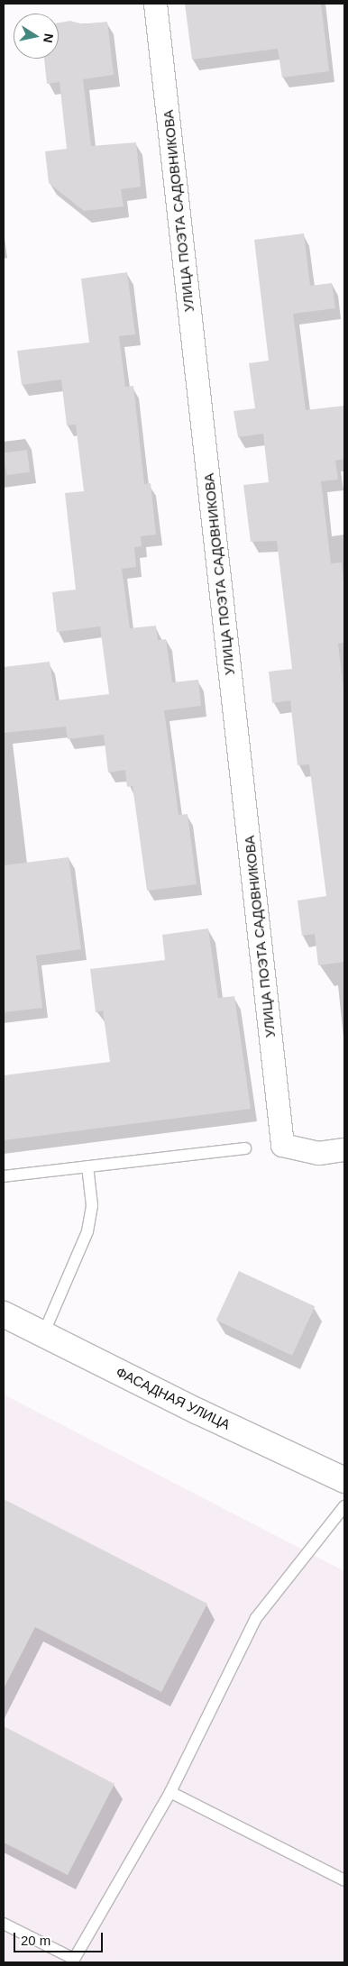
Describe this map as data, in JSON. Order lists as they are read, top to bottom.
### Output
{
  "streets": {
    "main road": ["ФАСАДНАЯ УЛИЦА"],
    "street": ["УЛИЦА ПОЭТА САДОВНИКОВА"]
  },
  "scale_bar": "20 m",
  "north": "right"
}
